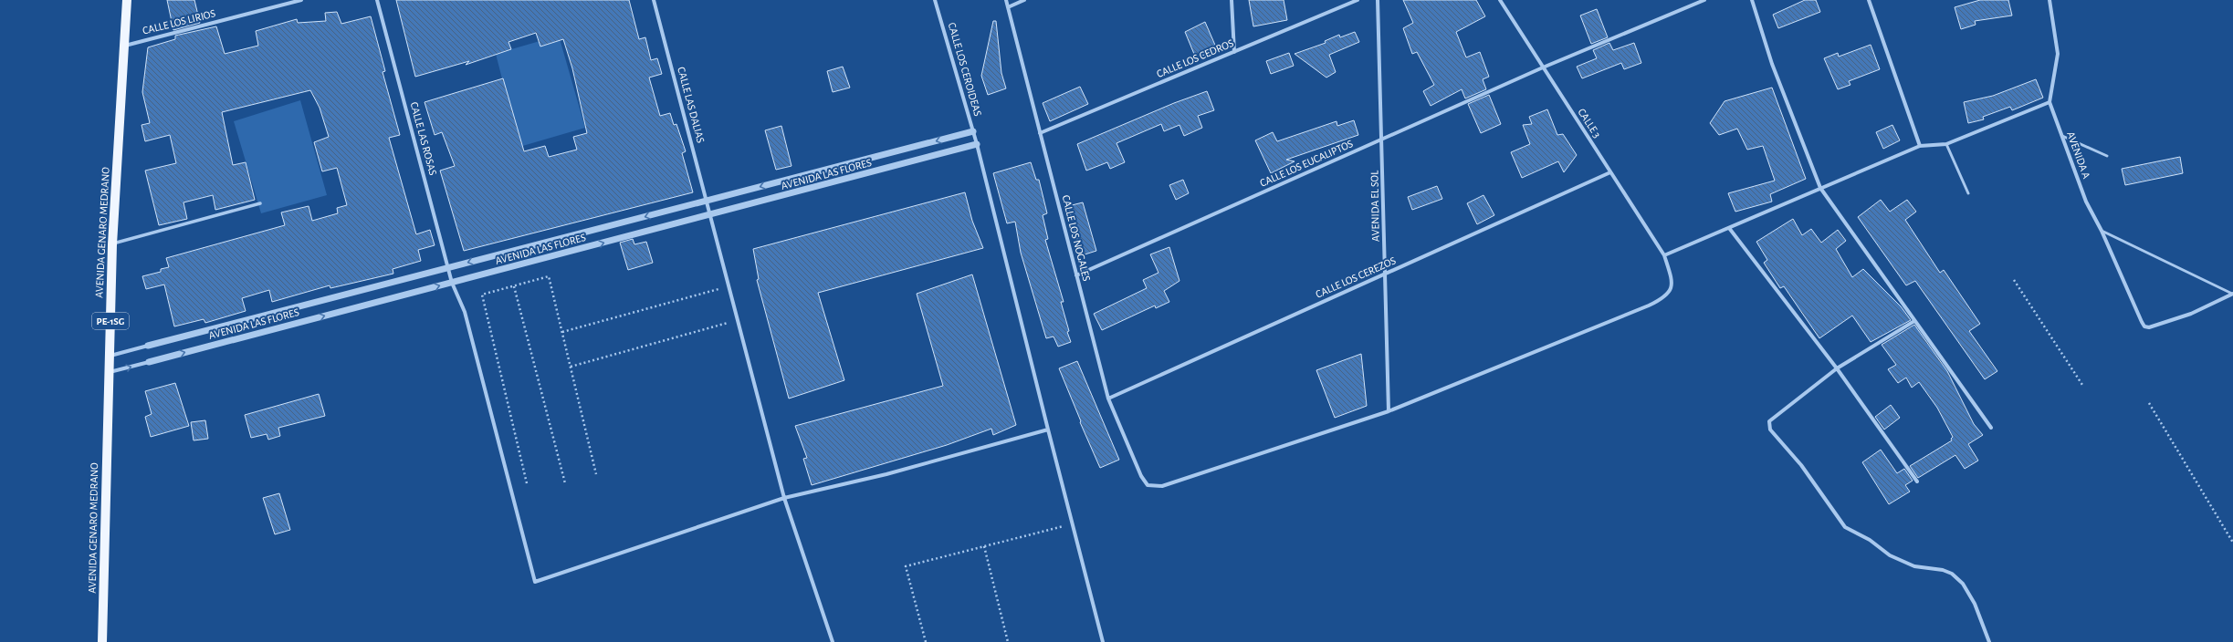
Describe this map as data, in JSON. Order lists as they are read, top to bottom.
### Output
{
  "streets": {
    "main road": ["AVENIDA GENARO MEDRANO", "PE-1SG"],
    "street": [
      "CALLE LOS LIRIOS",
      "CALLE LOS CEDROS",
      "CALLE LOS CEROIDEAS",
      "CALLE LAS DALIAS",
      "CALLE 3",
      "CALLE LAS ROSAS",
      "AVENIDA A",
      "CALLE LOS EUCALIPTOS",
      "AVENIDA LAS FLORES",
      "AVENIDA EL SOL",
      "CALLE LOS NOGALES",
      "CALLE LOS CEREZOS"
    ]
  },
  "crossings": [
    ["CALLE LOS LIRIOS", "AVENIDA GENARO MEDRANO"],
    ["CALLE LOS CEDROS", "CALLE LOS NOGALES"],
    ["CALLE LOS CEROIDEAS", "AVENIDA LAS FLORES"],
    ["CALLE LAS DALIAS", "CALLE LAS ROSAS"],
    ["CALLE LAS DALIAS", "AVENIDA LAS FLORES"],
    ["CALLE 3", "CALLE LOS EUCALIPTOS"],
    ["CALLE 3", "AVENIDA EL SOL"],
    ["CALLE 3", "CALLE LOS NOGALES"],
    ["CALLE 3", "CALLE LOS CEREZOS"],
    ["CALLE LAS ROSAS", "AVENIDA LAS FLORES"],
    ["CALLE LOS EUCALIPTOS", "AVENIDA EL SOL"],
    ["CALLE LOS EUCALIPTOS", "CALLE LOS NOGALES"],
    ["AVENIDA LAS FLORES", "AVENIDA GENARO MEDRANO"],
    ["AVENIDA EL SOL", "CALLE LOS CEREZOS"],
    ["CALLE LOS NOGALES", "CALLE LOS CEREZOS"]
  ]
}
